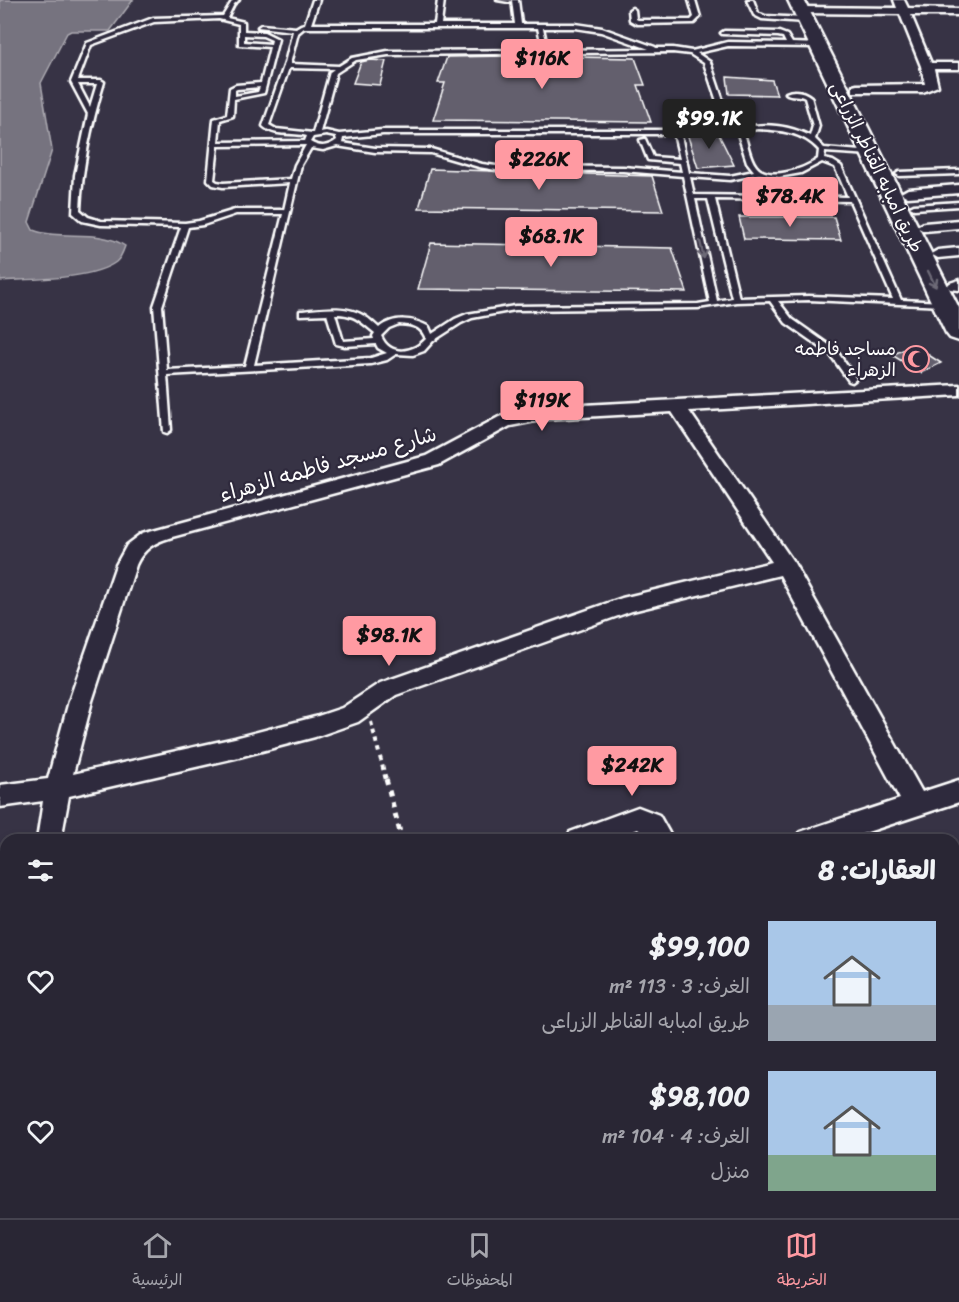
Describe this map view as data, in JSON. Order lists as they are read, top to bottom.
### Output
{
  "streets": {
    "main road": ["طريق امبابه القناطر الزراعى"],
    "street": ["شارع مسجد فاطمه الزهراء"]
  },
  "places": {
    "mosque": ["مساجد فاطمه الزهراء"]
  },
  "page": {
    "price": [
      "$116K",
      "$99.1K",
      "$226K",
      "$78.4K",
      "$68.1K",
      "$119K",
      "$98.1K",
      "$242K"
    ],
    "heading": "العقارات: 8",
    "list": [
      {
        "name": "$99,100",
        "note": "الغرف: 3 · 113 m² · طريق امبابه القناطر الزراعى"
      },
      {
        "name": "$98,100",
        "note": "الغرف: 4 · 104 m² · منزل"
      }
    ],
    "tabs": ["الخريطة", "المحفوظات", "الرئيسية"]
  }
}
